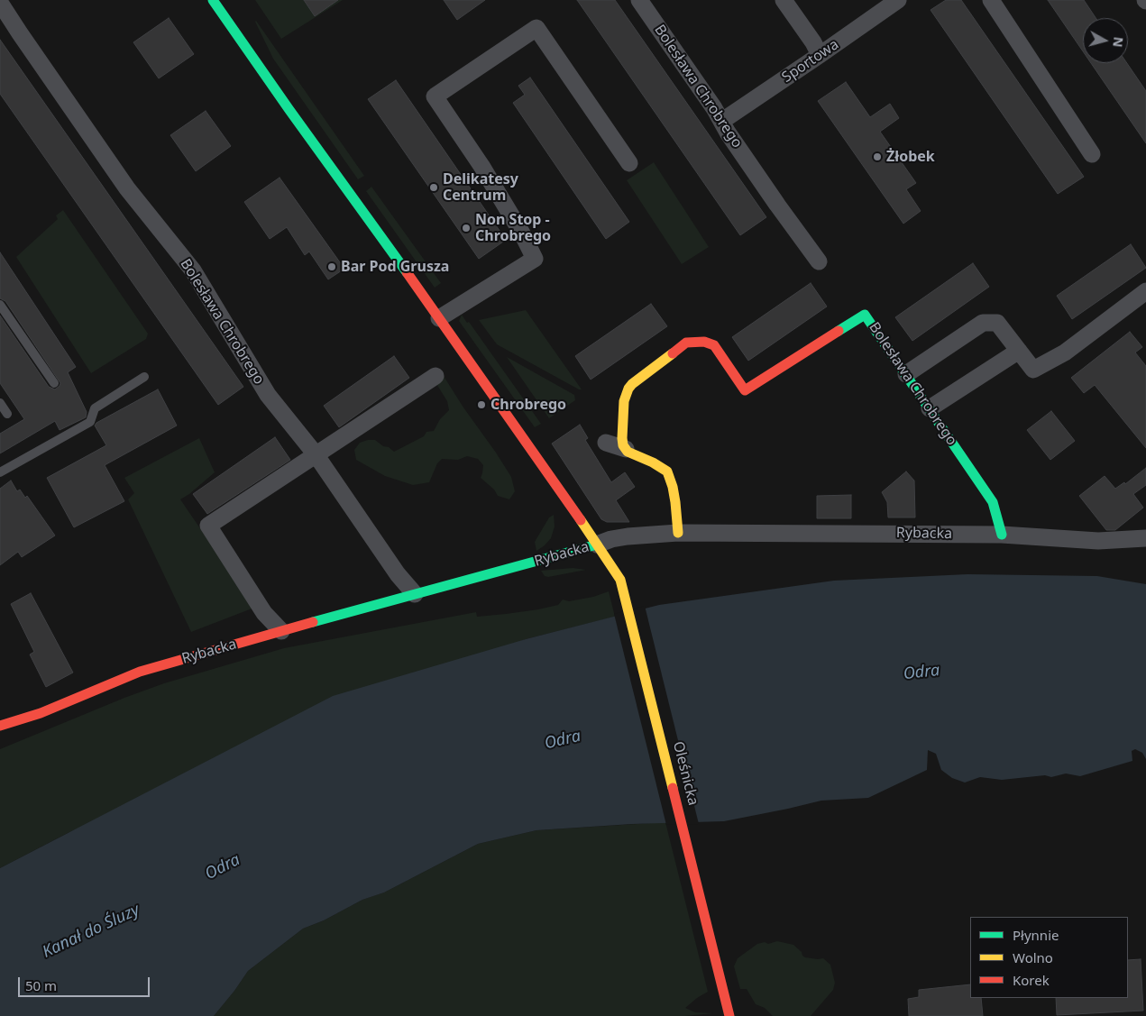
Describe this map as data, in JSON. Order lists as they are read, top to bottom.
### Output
{
  "streets": {
    "street": [
      "Sportowa",
      "Bolesława Chrobrego",
      "Rybacka",
      "Oleśnicka"
    ]
  },
  "crossings": [
    ["Sportowa", "Bolesława Chrobrego"],
    ["Bolesława Chrobrego", "Rybacka"],
    ["Rybacka", "Oleśnicka"]
  ],
  "water": ["Odra", "Kanał do Śluzy"],
  "places": [
    "Żłobek",
    "Delikatesy Centrum",
    "Non Stop - Chrobrego",
    "Bar Pod Grusza",
    "Chrobrego"
  ],
  "legend": ["Płynnie", "Wolno", "Korek"],
  "scale_bar": "50 m",
  "north": "right"
}
